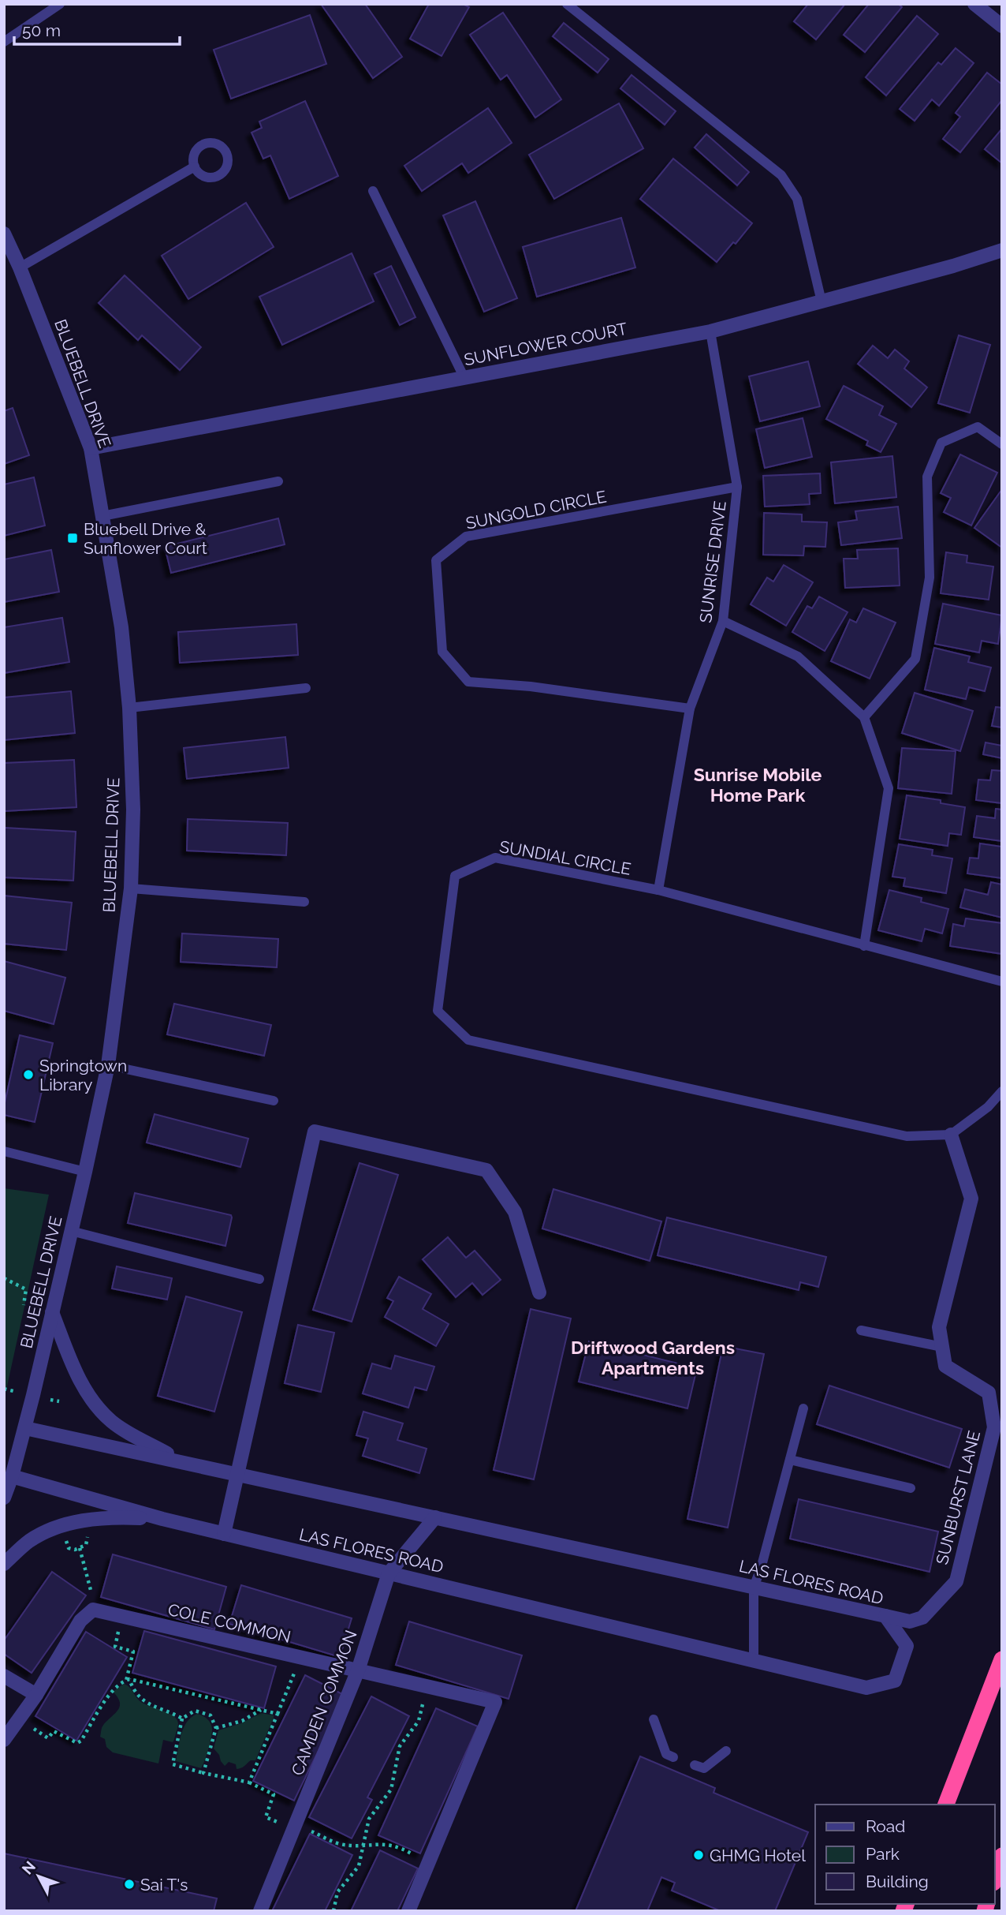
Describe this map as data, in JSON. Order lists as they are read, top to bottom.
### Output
{
  "streets": {
    "street": [
      "SUNFLOWER COURT",
      "BLUEBELL DRIVE",
      "SUNBURST LANE",
      "LAS FLORES ROAD",
      "COLE COMMON",
      "CAMDEN COMMON"
    ],
    "lane": ["SUNGOLD CIRCLE", "SUNRISE DRIVE", "SUNDIAL CIRCLE"]
  },
  "crossings": [
    ["SUNFLOWER COURT", "BLUEBELL DRIVE"],
    ["SUNFLOWER COURT", "SUNRISE DRIVE"],
    ["BLUEBELL DRIVE", "LAS FLORES ROAD"],
    ["SUNGOLD CIRCLE", "SUNRISE DRIVE"],
    ["SUNRISE DRIVE", "SUNDIAL CIRCLE"],
    ["SUNDIAL CIRCLE", "SUNBURST LANE"],
    ["SUNBURST LANE", "LAS FLORES ROAD"],
    ["LAS FLORES ROAD", "CAMDEN COMMON"],
    ["COLE COMMON", "CAMDEN COMMON"]
  ],
  "districts": ["Sunrise Mobile Home Park", "Driftwood Gardens Apartments"],
  "places": {
    "transit": ["Bluebell Drive & Sunflower Court"],
    "other": ["Springtown Library", "GHMG Hotel", "Sai T's"]
  },
  "legend": ["Road", "Park", "Building"],
  "scale_bar": "50 m",
  "north": "top left"
}
